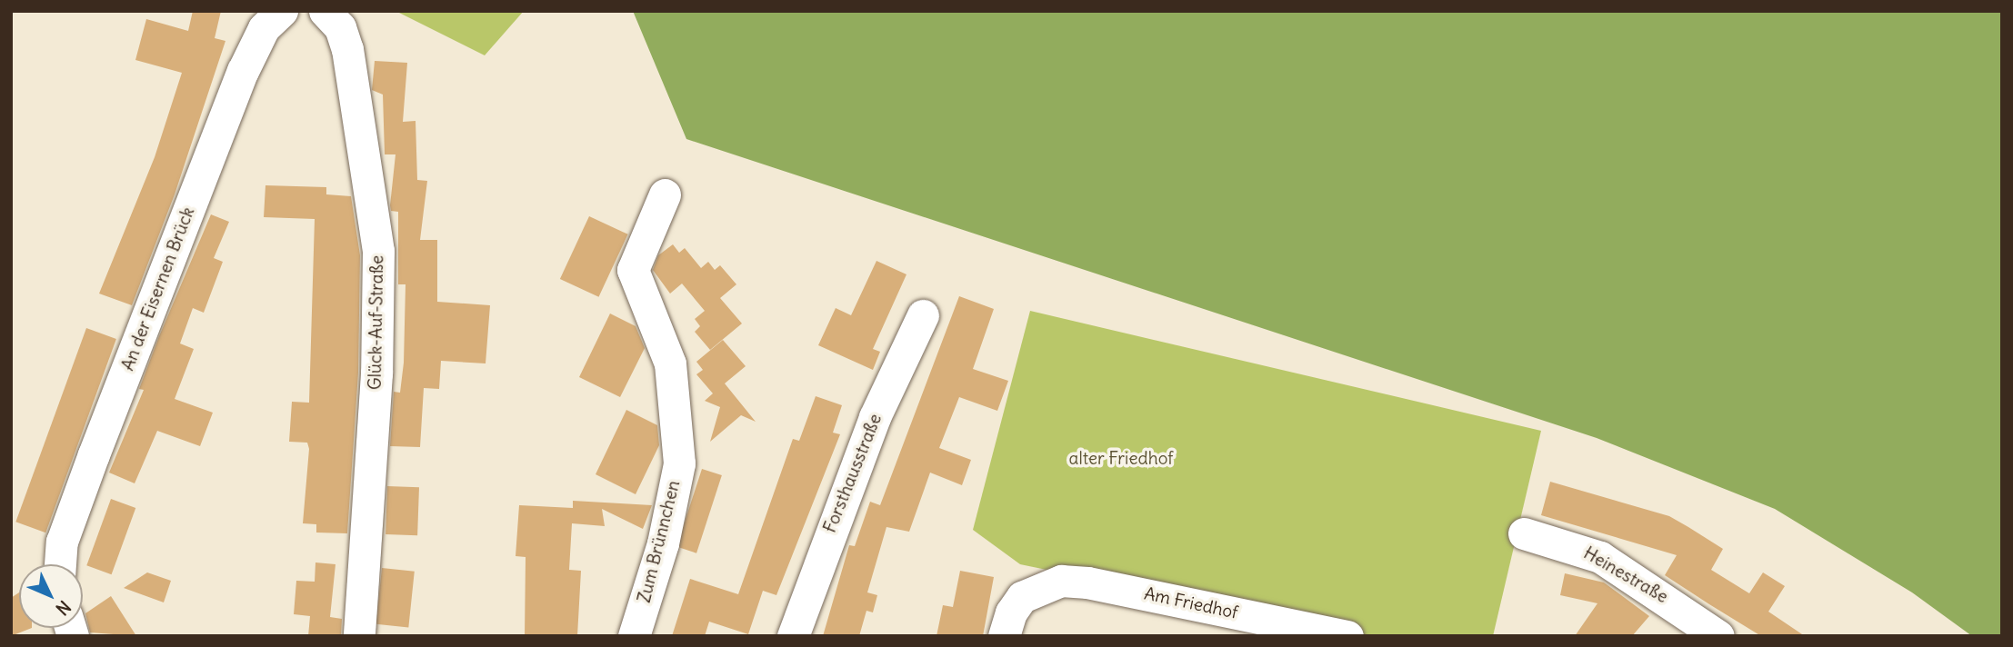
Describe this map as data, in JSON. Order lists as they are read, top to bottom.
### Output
{
  "streets": {
    "street": [
      "An der Eisernen Brück",
      "Glück-Auf-Straße",
      "Forsthausstraße",
      "Zum Brünnchen",
      "Heinestraße",
      "Am Friedhof"
    ]
  },
  "parks": ["alter Friedhof"],
  "north": "bottom right"
}
